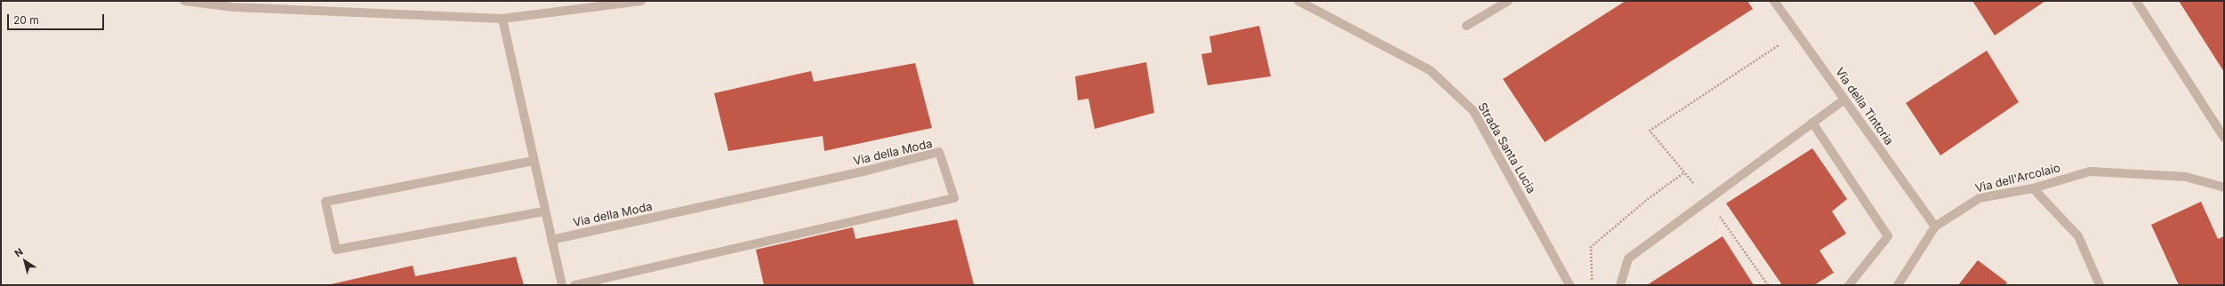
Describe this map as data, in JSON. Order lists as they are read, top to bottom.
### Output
{
  "streets": {
    "street": [
      "Via della Tintoria",
      "Strada Santa Lucia",
      "Via della Moda",
      "Via dell'Arcolaio"
    ]
  },
  "crossings": [
    ["Via della Tintoria", "Via dell'Arcolaio"]
  ],
  "scale_bar": "20 m",
  "north": "top left"
}
